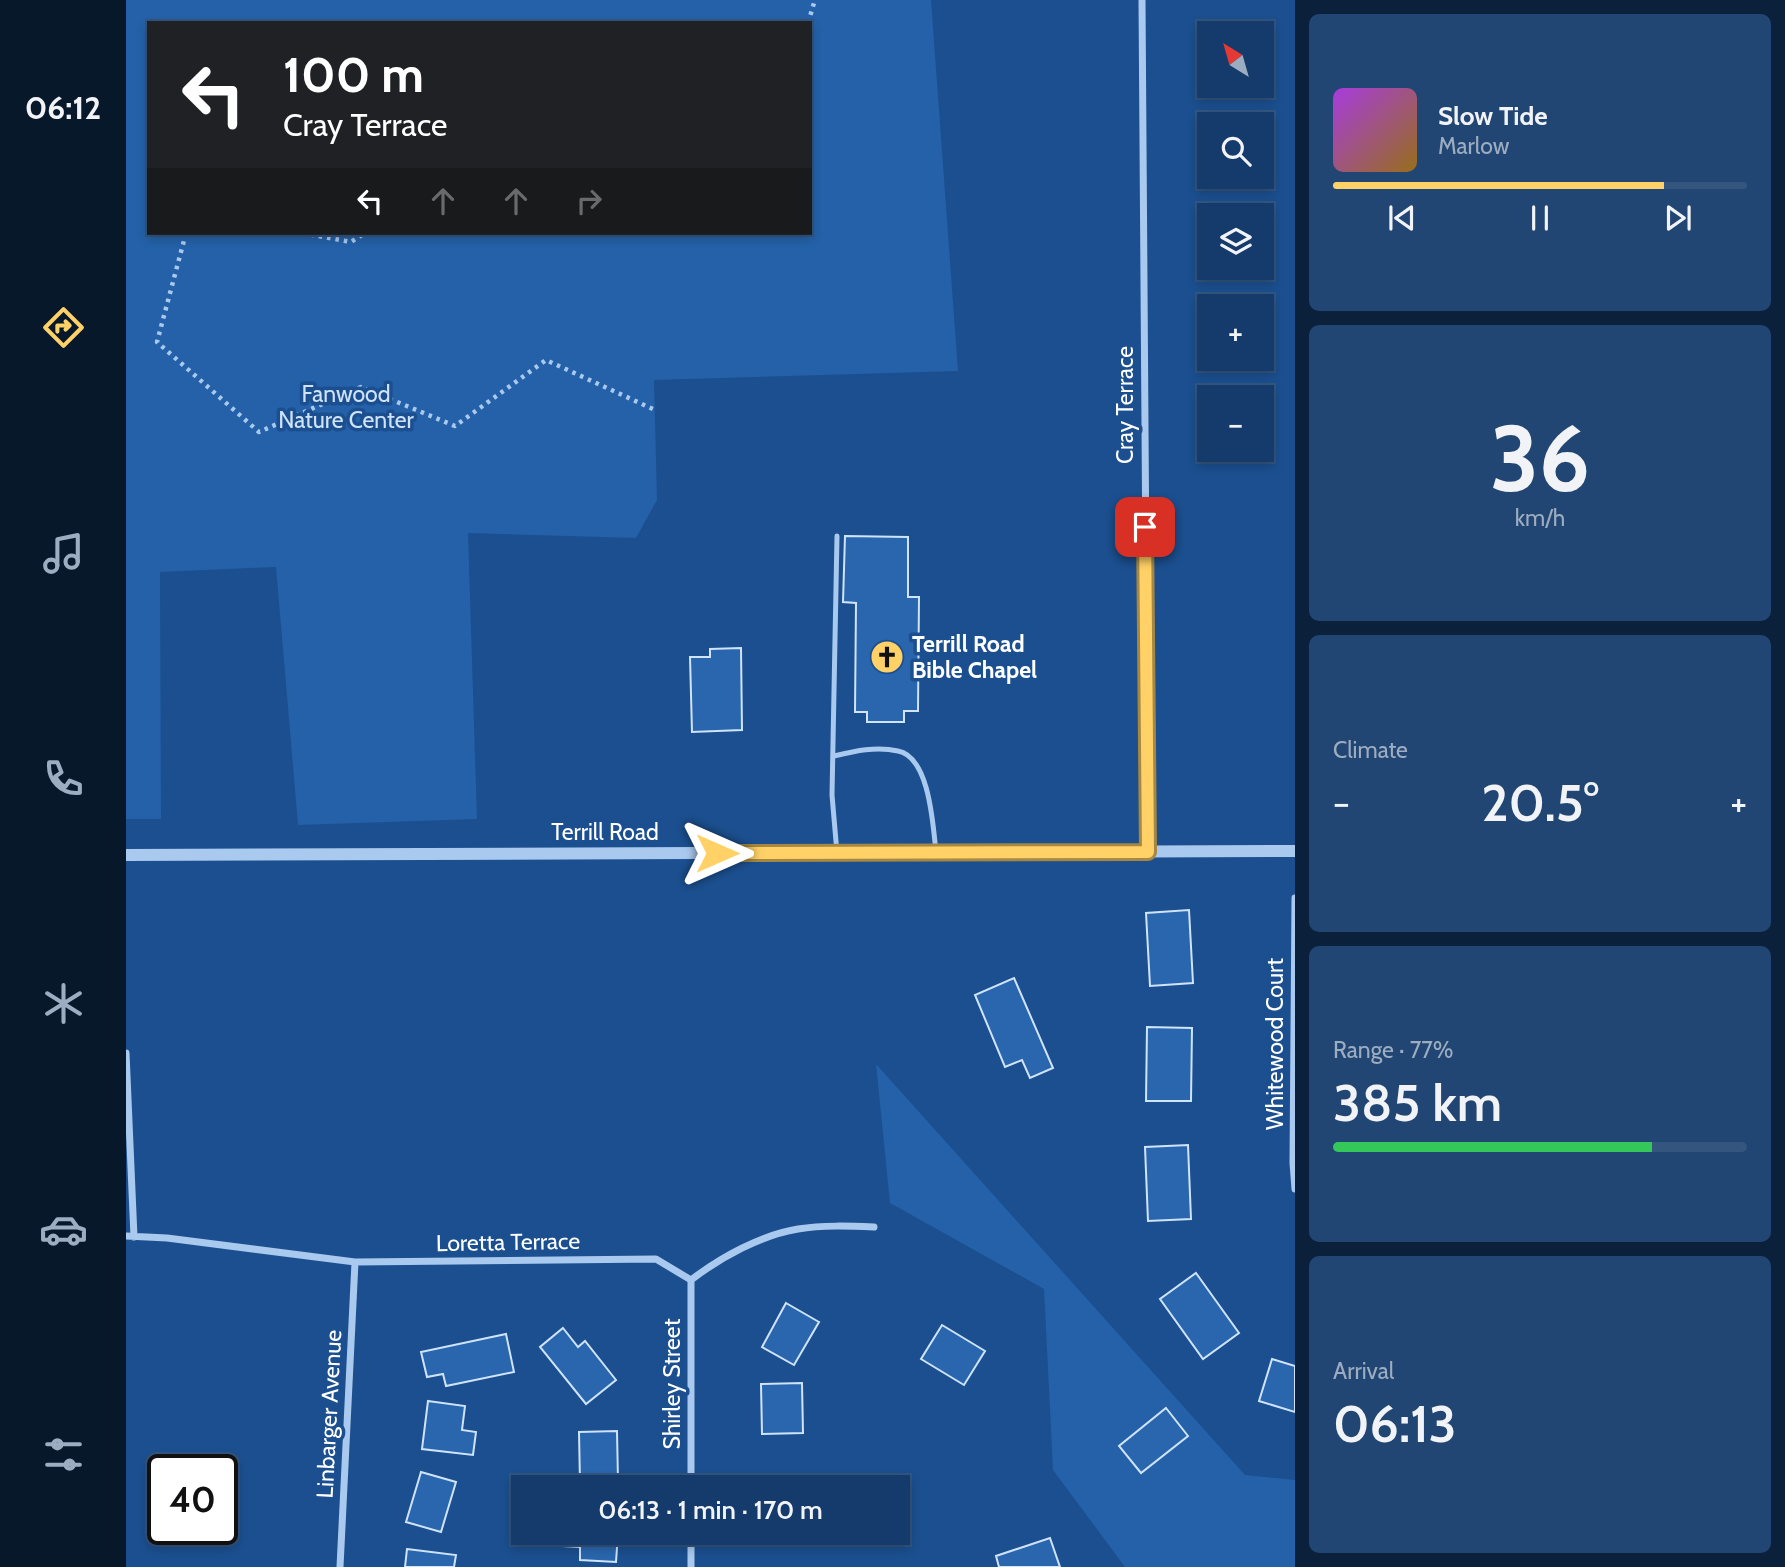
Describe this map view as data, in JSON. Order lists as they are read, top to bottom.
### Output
{
  "streets": {
    "street": [
      "Cray Terrace",
      "Terrill Road",
      "Whitewood Court",
      "Loretta Terrace",
      "Shirley Street",
      "Linbarger Avenue"
    ]
  },
  "crossings": [
    ["Cray Terrace", "Terrill Road"],
    ["Loretta Terrace", "Shirley Street"],
    ["Loretta Terrace", "Linbarger Avenue"]
  ],
  "parks": ["Fanwood Nature Center"],
  "places": {
    "church": ["Terrill Road Bible Chapel"]
  },
  "north": "top left",
  "page": {
    "tabs": "06:12",
    "map_buttons": ["+", "−"],
    "turn": ["100 m", "Cray Terrace"],
    "song": ["Slow Tide", "Marlow"],
    "tile": [
      ["36", "km/h"],
      "Climate",
      ["Range · 77%", "385 km"],
      ["Arrival", "06:13"]
    ],
    "heat": ["−", "20.5°", "+"],
    "limit": "40",
    "trip": "06:13 · 1 min · 170 m"
  }
}
